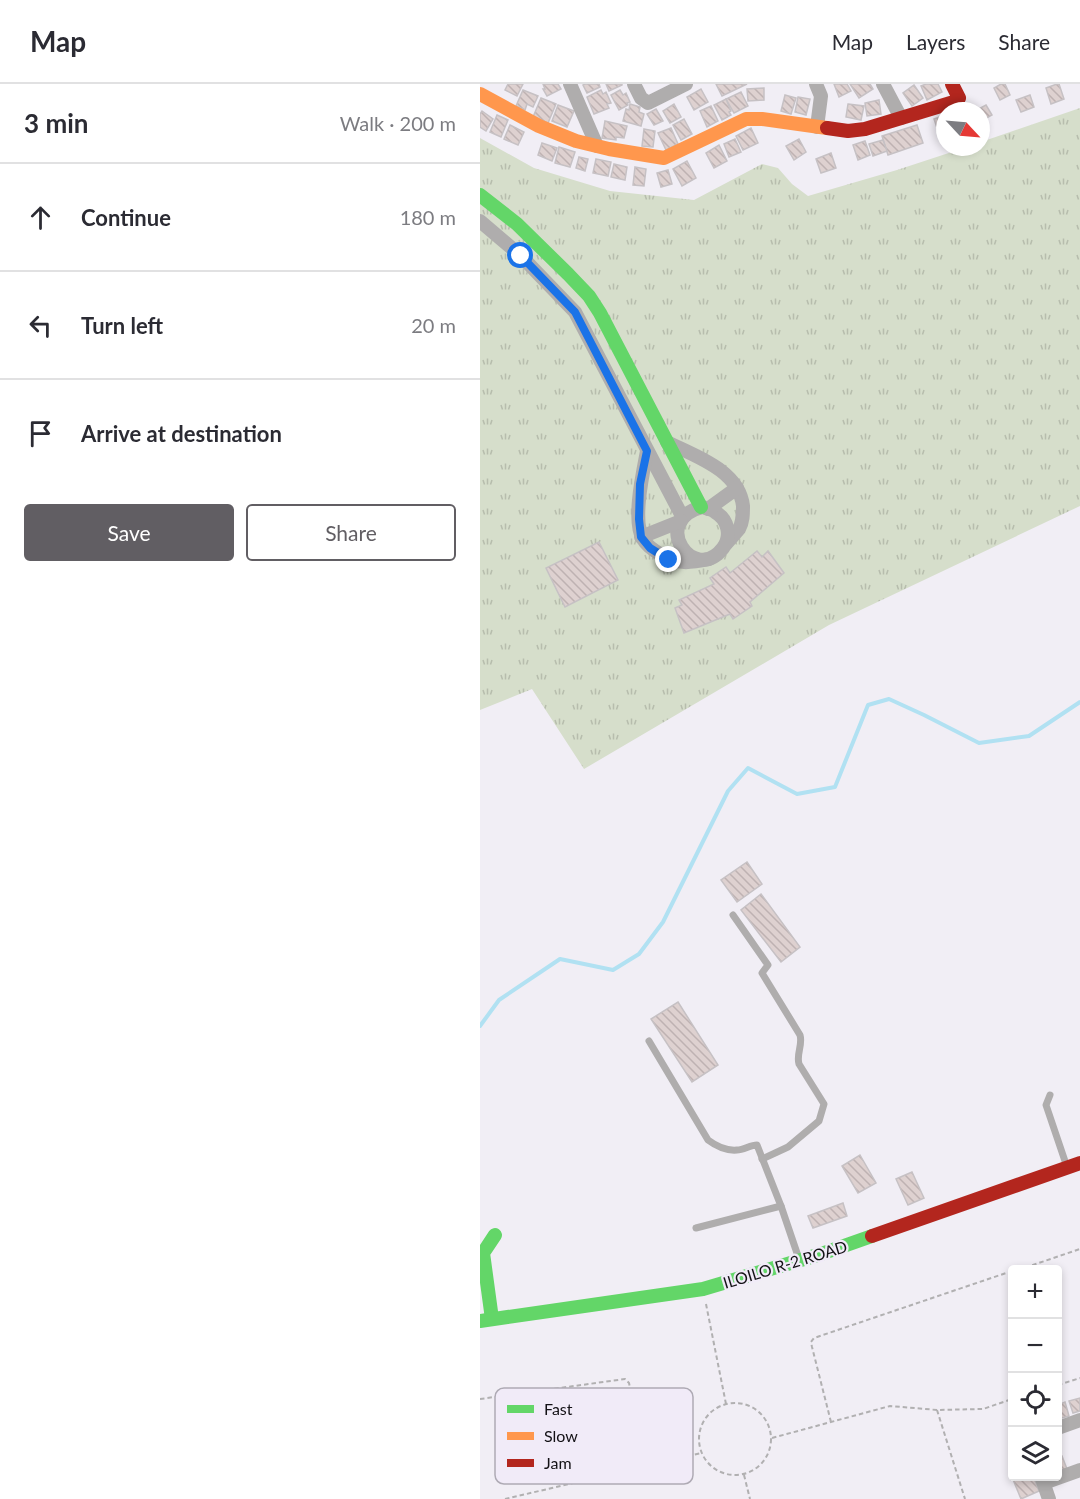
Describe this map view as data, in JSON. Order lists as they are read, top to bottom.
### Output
{
  "streets": {
    "street": ["ILOILO R-2 ROAD"]
  },
  "legend": ["Fast", "Slow", "Jam"],
  "north": "bottom right",
  "page": {
    "header": "Map",
    "nav": ["Map", "Layers", "Share"],
    "heading": ["3 min", "Walk · 200 m"],
    "list": [
      ["Continue", "180 m"],
      ["Turn left", "20 m"],
      "Arrive at destination"
    ],
    "buttons": ["Save", "Share"],
    "map_buttons": ["+", "−"]
  }
}
